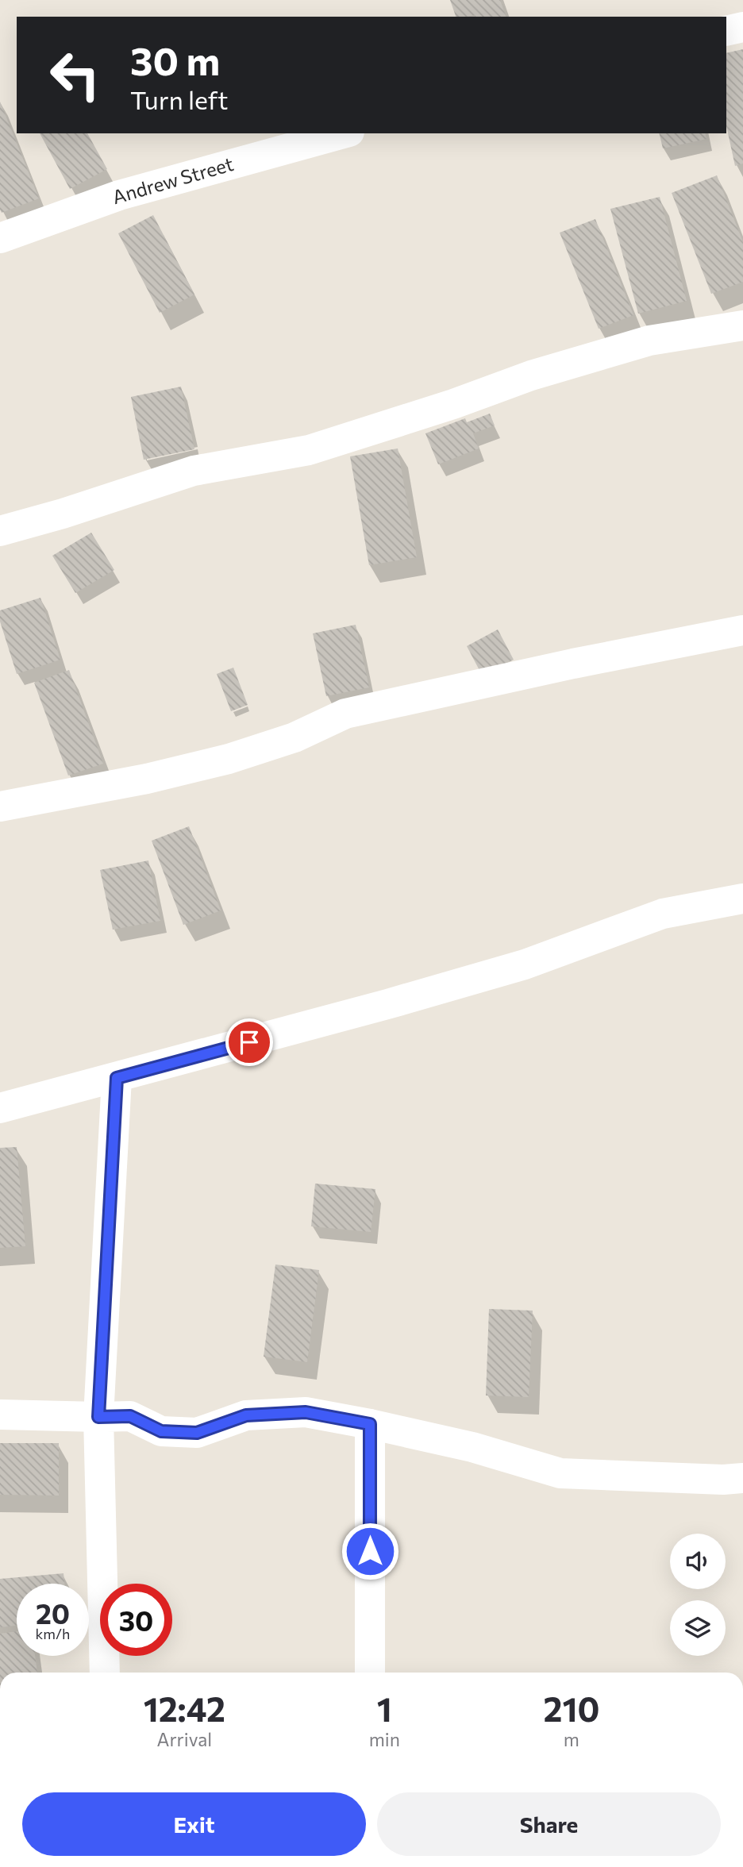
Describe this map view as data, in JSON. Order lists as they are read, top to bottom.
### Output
{
  "streets": {
    "street": ["Andrew Street"]
  },
  "page": {
    "turn": ["30 m", "Turn left"],
    "speed": "20 km/h",
    "limit": "30",
    "eta": [
      "12:42",
      "Arrival",
      "1",
      "min",
      "210",
      "m"
    ],
    "buttons": ["Exit", "Share"]
  }
}
